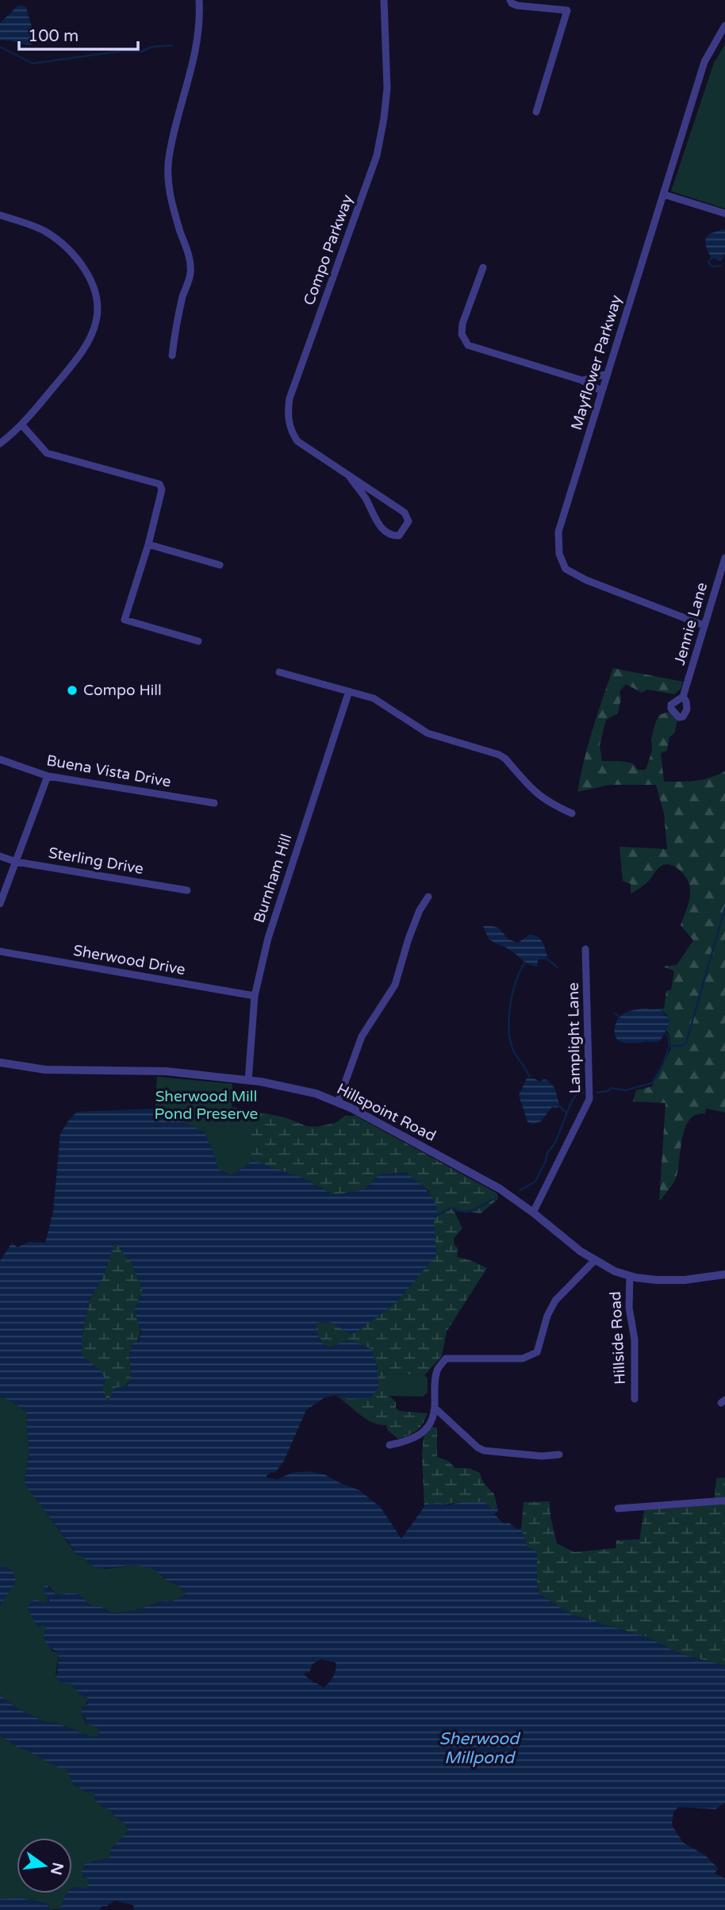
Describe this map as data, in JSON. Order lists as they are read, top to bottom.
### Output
{
  "streets": {
    "street": [
      "Compo Parkway",
      "Mayflower Parkway",
      "Jennie Lane",
      "Buena Vista Drive",
      "Sterling Drive",
      "Burnham Hill",
      "Sherwood Drive",
      "Lamplight Lane",
      "Hillspoint Road",
      "Hillside Road"
    ]
  },
  "crossings": [
    ["Mayflower Parkway", "Jennie Lane"],
    ["Burnham Hill", "Sherwood Drive"],
    ["Burnham Hill", "Hillspoint Road"],
    ["Lamplight Lane", "Hillspoint Road"],
    ["Hillspoint Road", "Hillside Road"]
  ],
  "water": ["Sherwood Millpond"],
  "parks": ["Sherwood Mill Pond Preserve"],
  "places": ["Compo Hill"],
  "scale_bar": "100 m",
  "north": "right"
}
